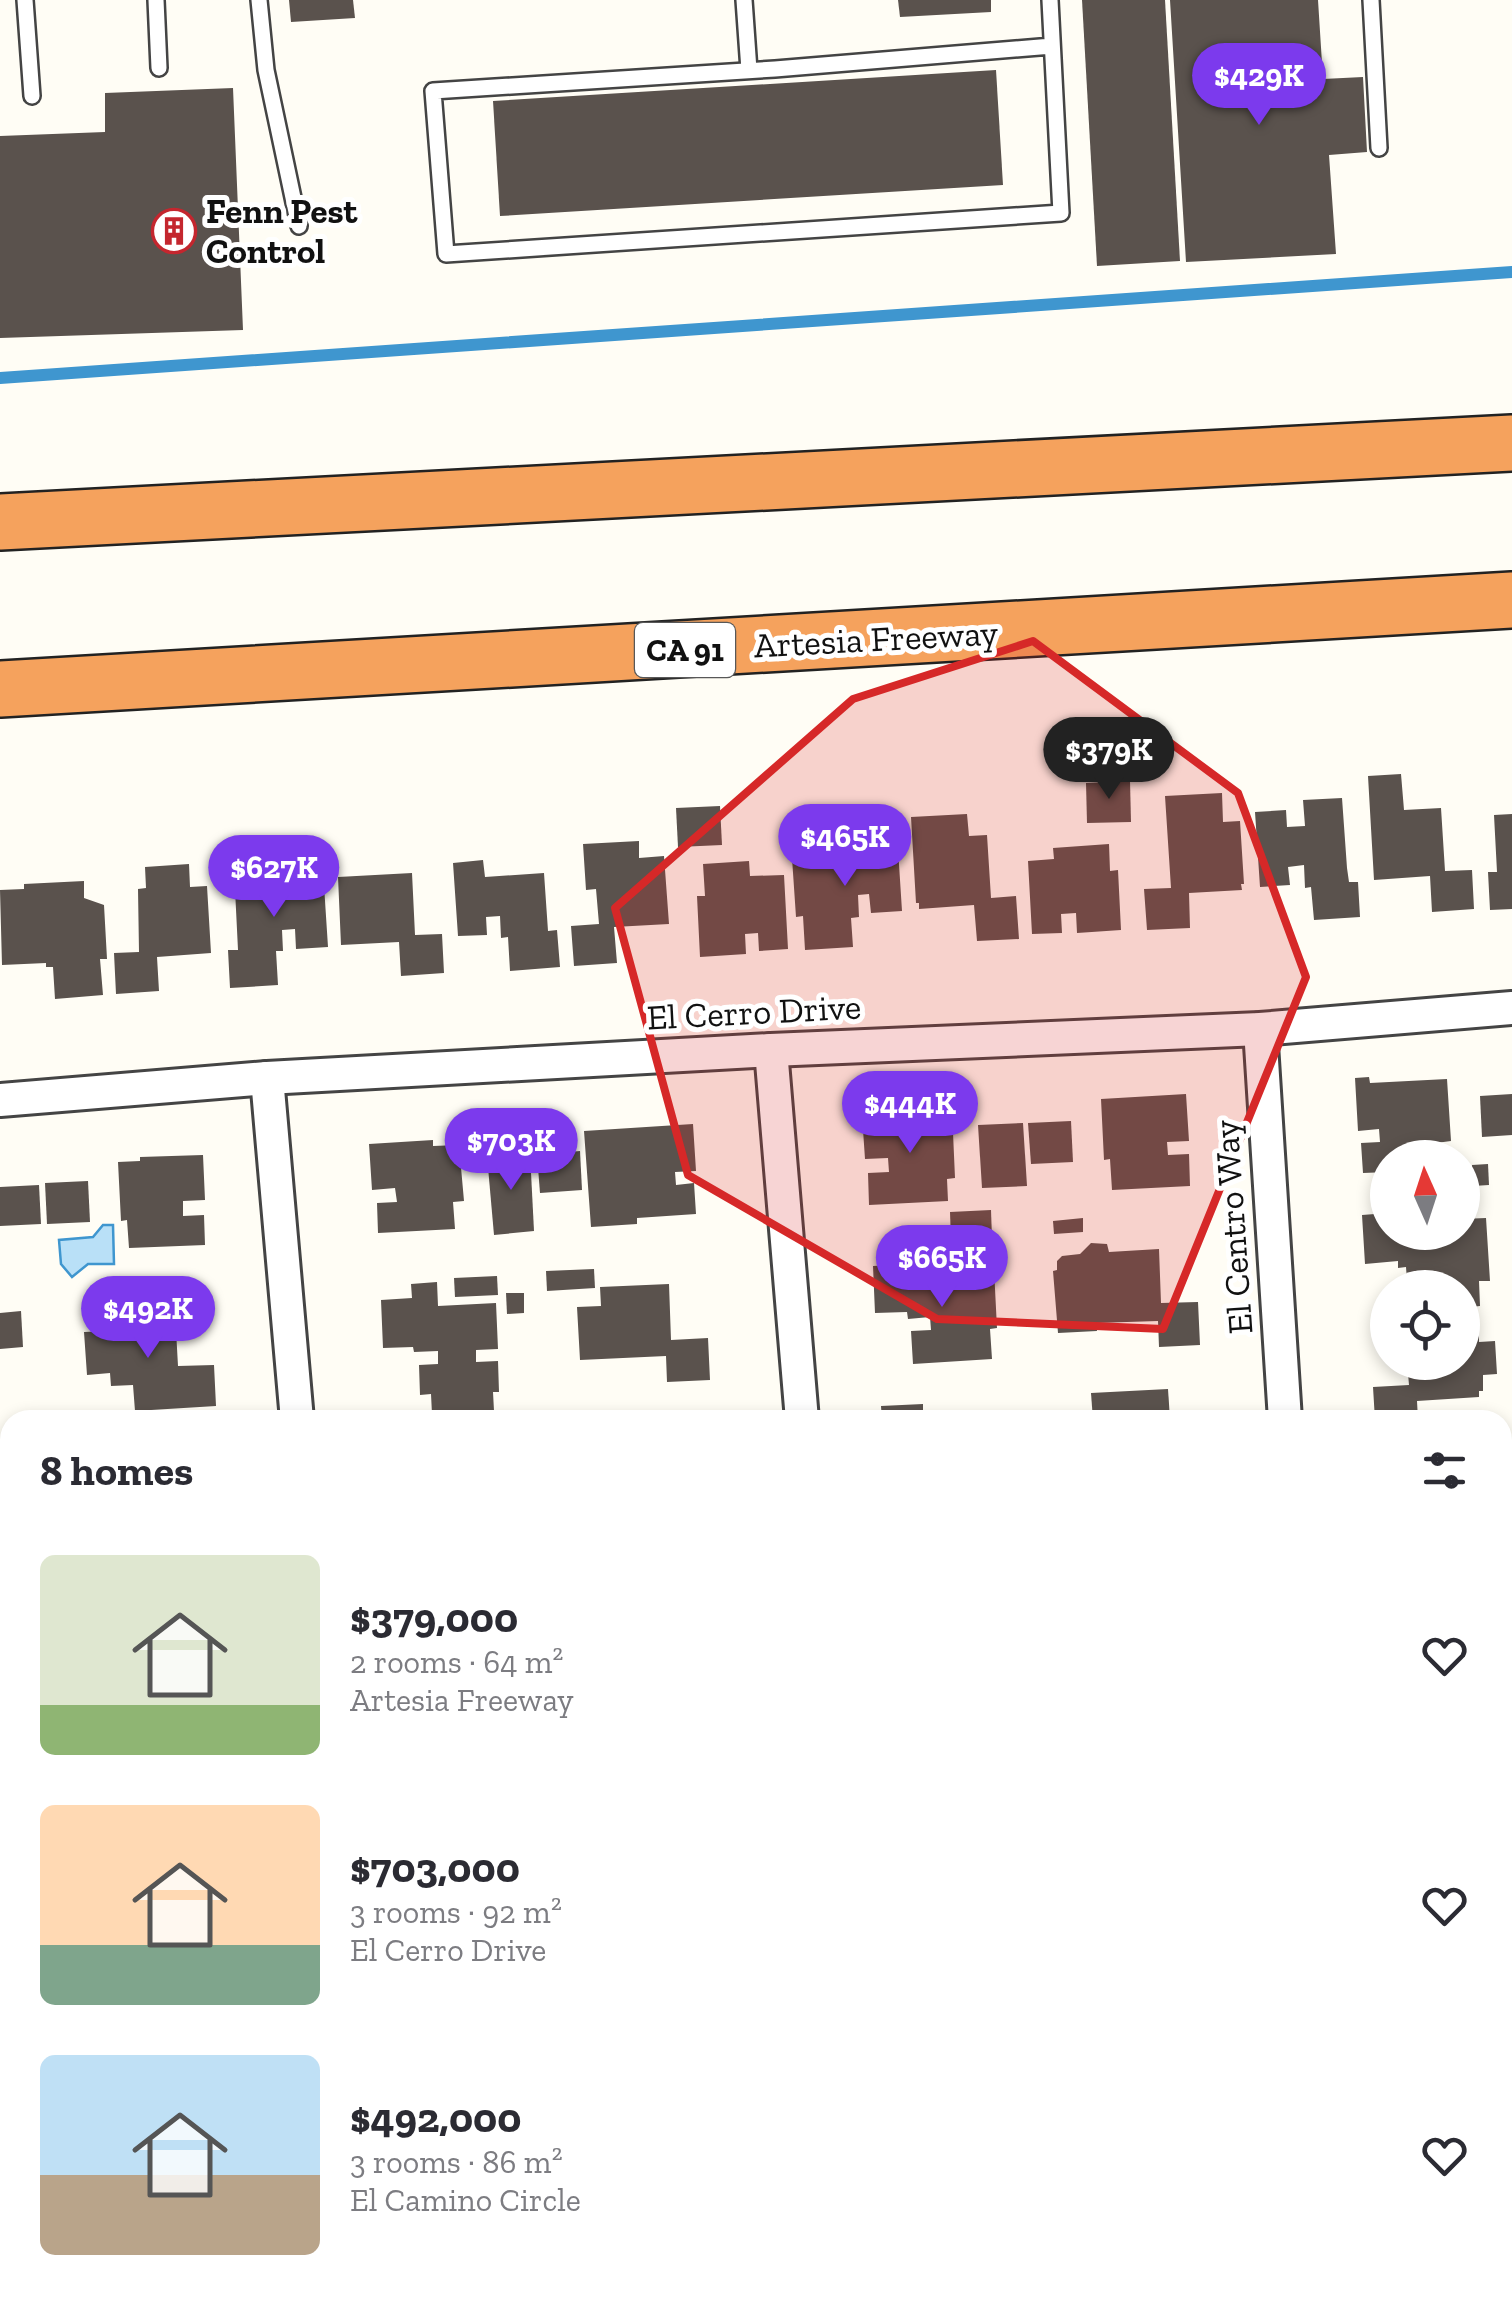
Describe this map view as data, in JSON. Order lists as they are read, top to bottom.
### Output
{
  "streets": {
    "highway": ["Artesia Freeway", "CA 91"],
    "street": ["El Cerro Drive", "El Centro Way"]
  },
  "crossings": [
    ["El Cerro Drive", "El Centro Way"]
  ],
  "places": {
    "building": ["Fenn Pest Control"]
  },
  "north": "top",
  "page": {
    "price": [
      "$429K",
      "$379K",
      "$465K",
      "$627K",
      "$444K",
      "$703K",
      "$665K",
      "$492K"
    ],
    "heading": "8 homes",
    "list": [
      {
        "name": "$379,000",
        "note": "2 rooms · 64 m² · Artesia Freeway"
      },
      {
        "name": "$703,000",
        "note": "3 rooms · 92 m² · El Cerro Drive"
      },
      {
        "name": "$492,000",
        "note": "3 rooms · 86 m² · El Camino Circle"
      }
    ]
  }
}
